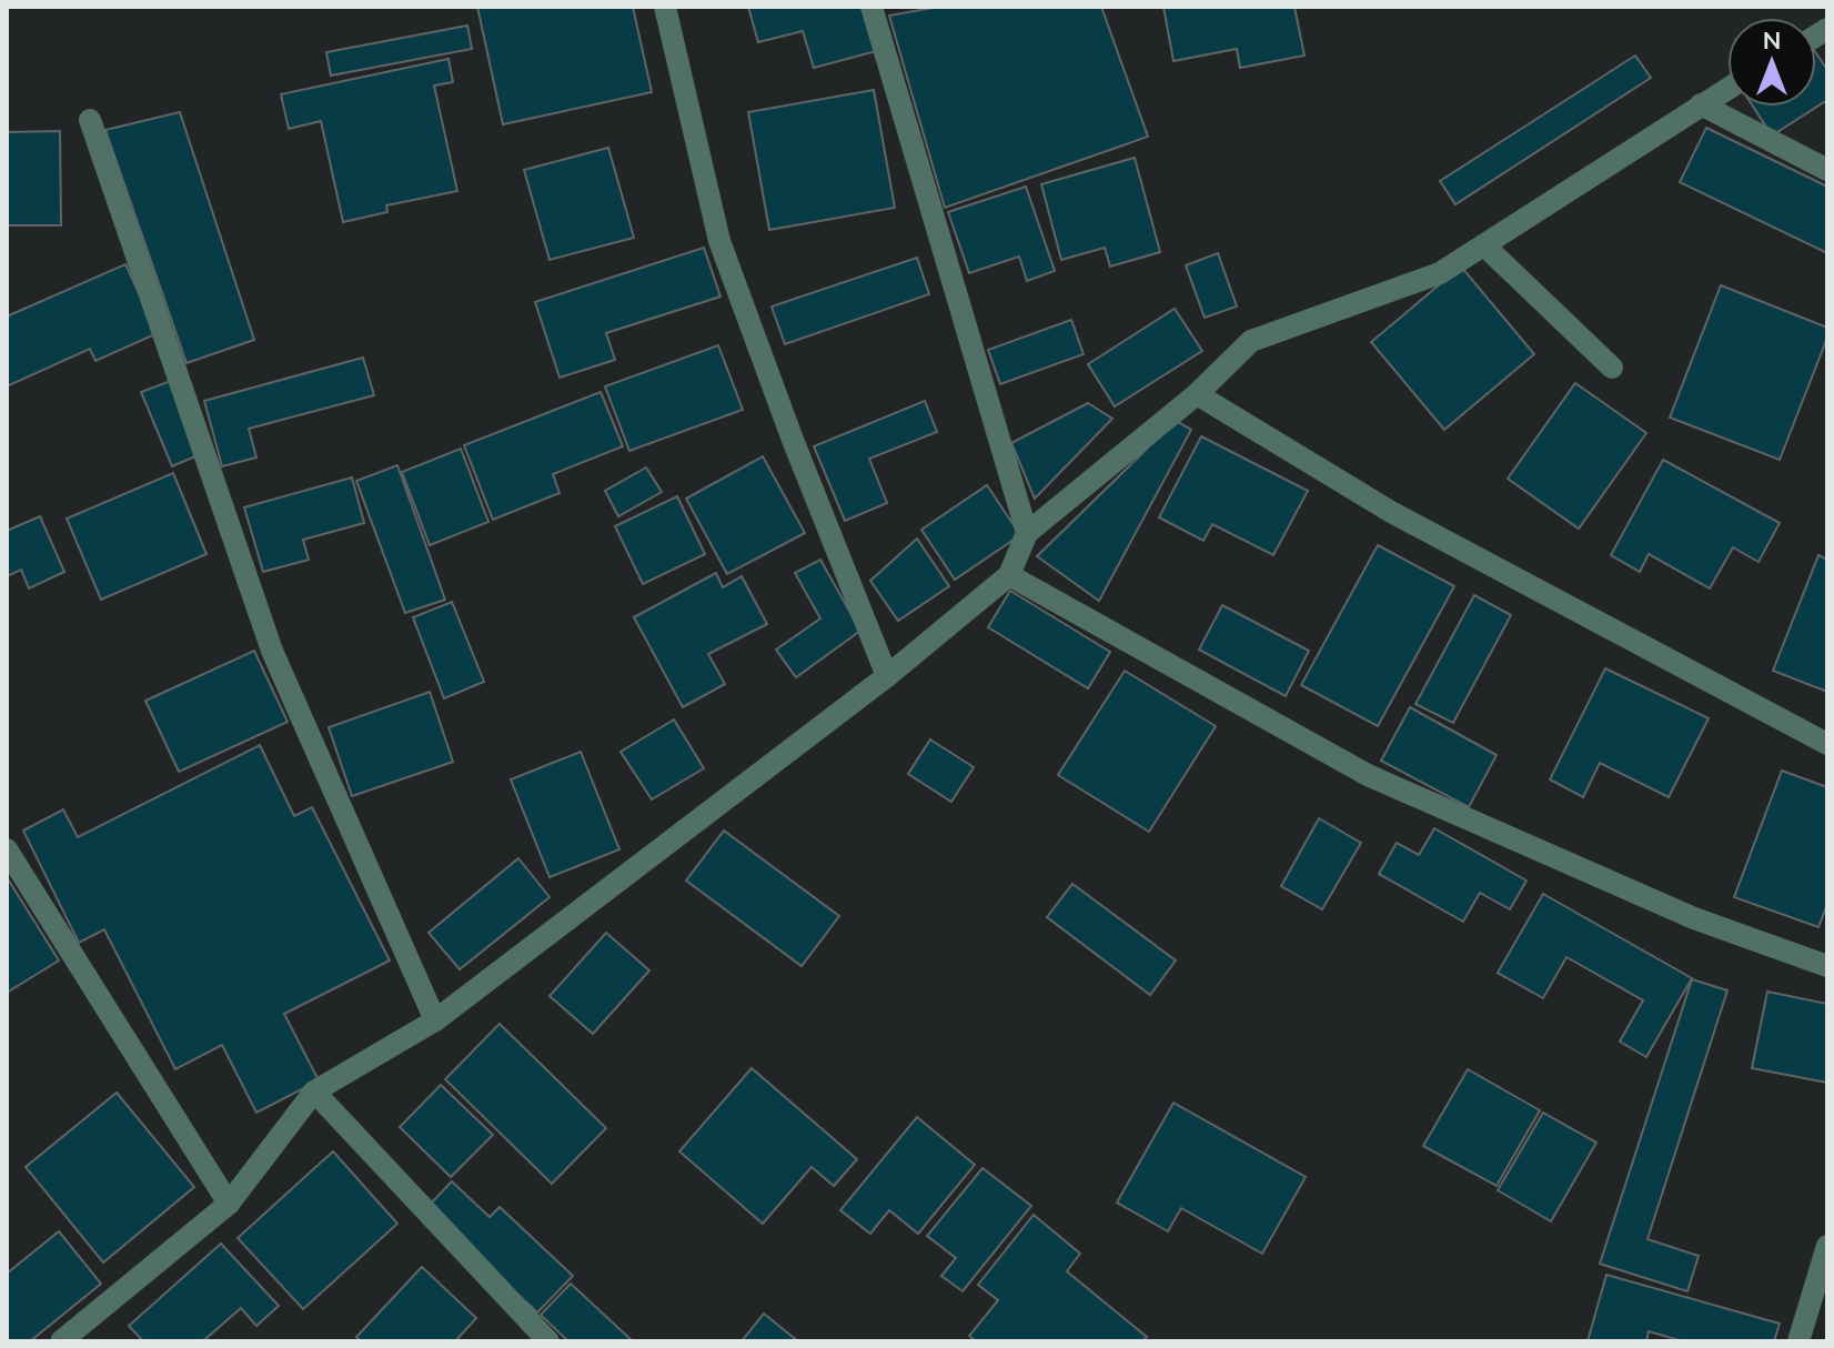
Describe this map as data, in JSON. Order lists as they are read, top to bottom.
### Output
{
  "north": "top"
}
